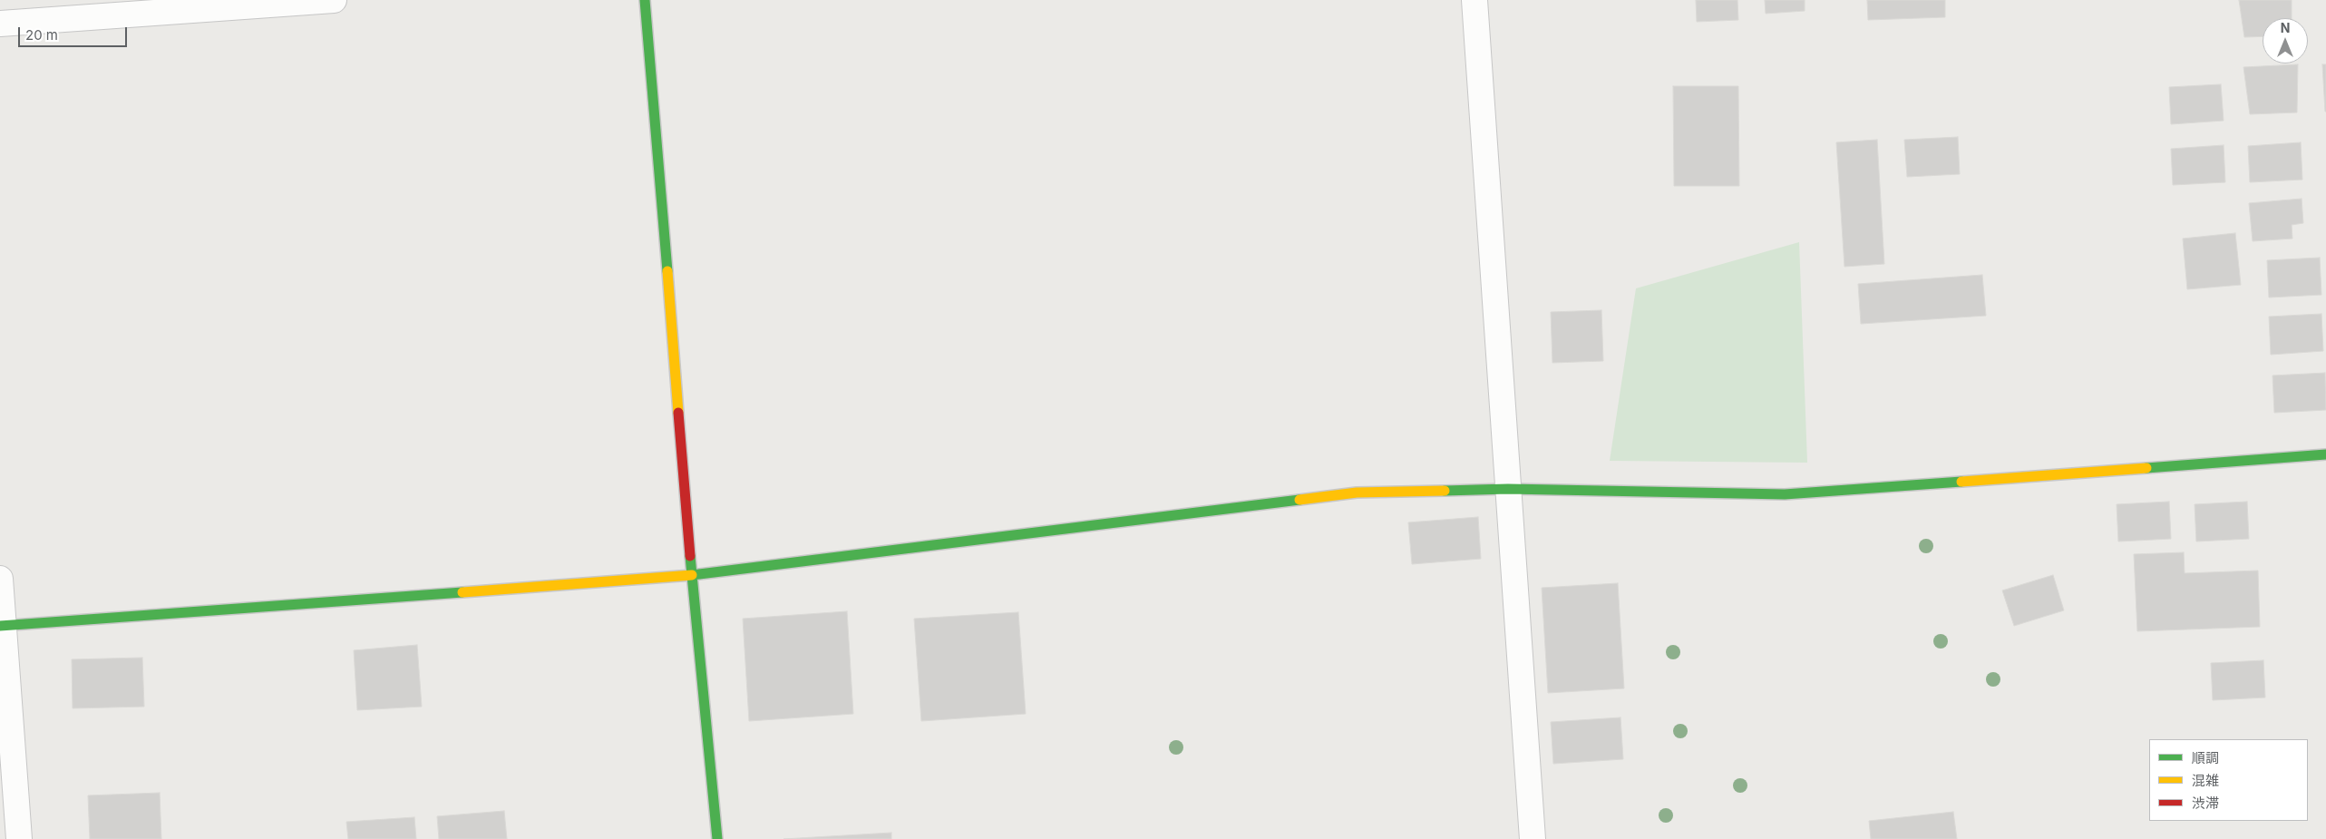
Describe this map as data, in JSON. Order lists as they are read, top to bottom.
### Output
{
  "legend": ["順調", "混雑", "渋滞"],
  "scale_bar": "20 m",
  "north": "top"
}
